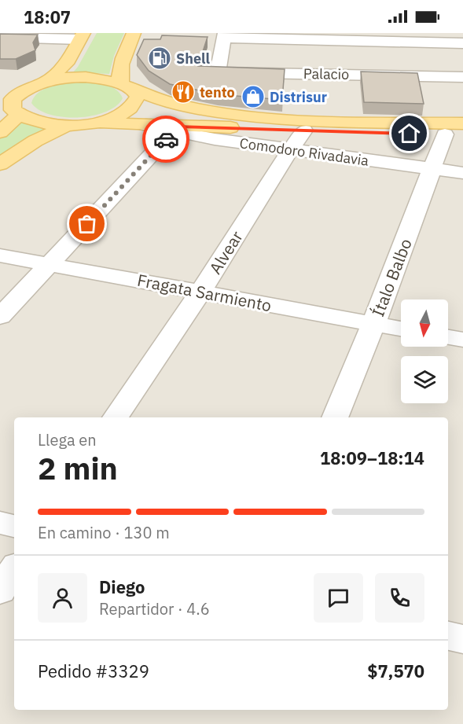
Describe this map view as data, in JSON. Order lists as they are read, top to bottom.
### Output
{
  "streets": {
    "street": [
      "Palacio",
      "Comodoro Rivadavia",
      "Alvear",
      "Ítalo Balbo",
      "Fragata Sarmiento"
    ]
  },
  "crossings": [
    ["Comodoro Rivadavia", "Alvear"],
    ["Comodoro Rivadavia", "Ítalo Balbo"],
    ["Alvear", "Fragata Sarmiento"],
    ["Ítalo Balbo", "Fragata Sarmiento"]
  ],
  "places": {
    "fuel station": ["Shell"],
    "restaurant": ["tento"],
    "shop": ["Distrisur"]
  },
  "north": "bottom",
  "page": {
    "status": "18:07",
    "heading": ["2 min", "Llega en", "18:09–18:14"],
    "panel": [
      "Diego",
      "Repartidor · 4.6",
      "Pedido #3329",
      "$7,570"
    ],
    "bar": "En camino · 130 m"
  }
}
